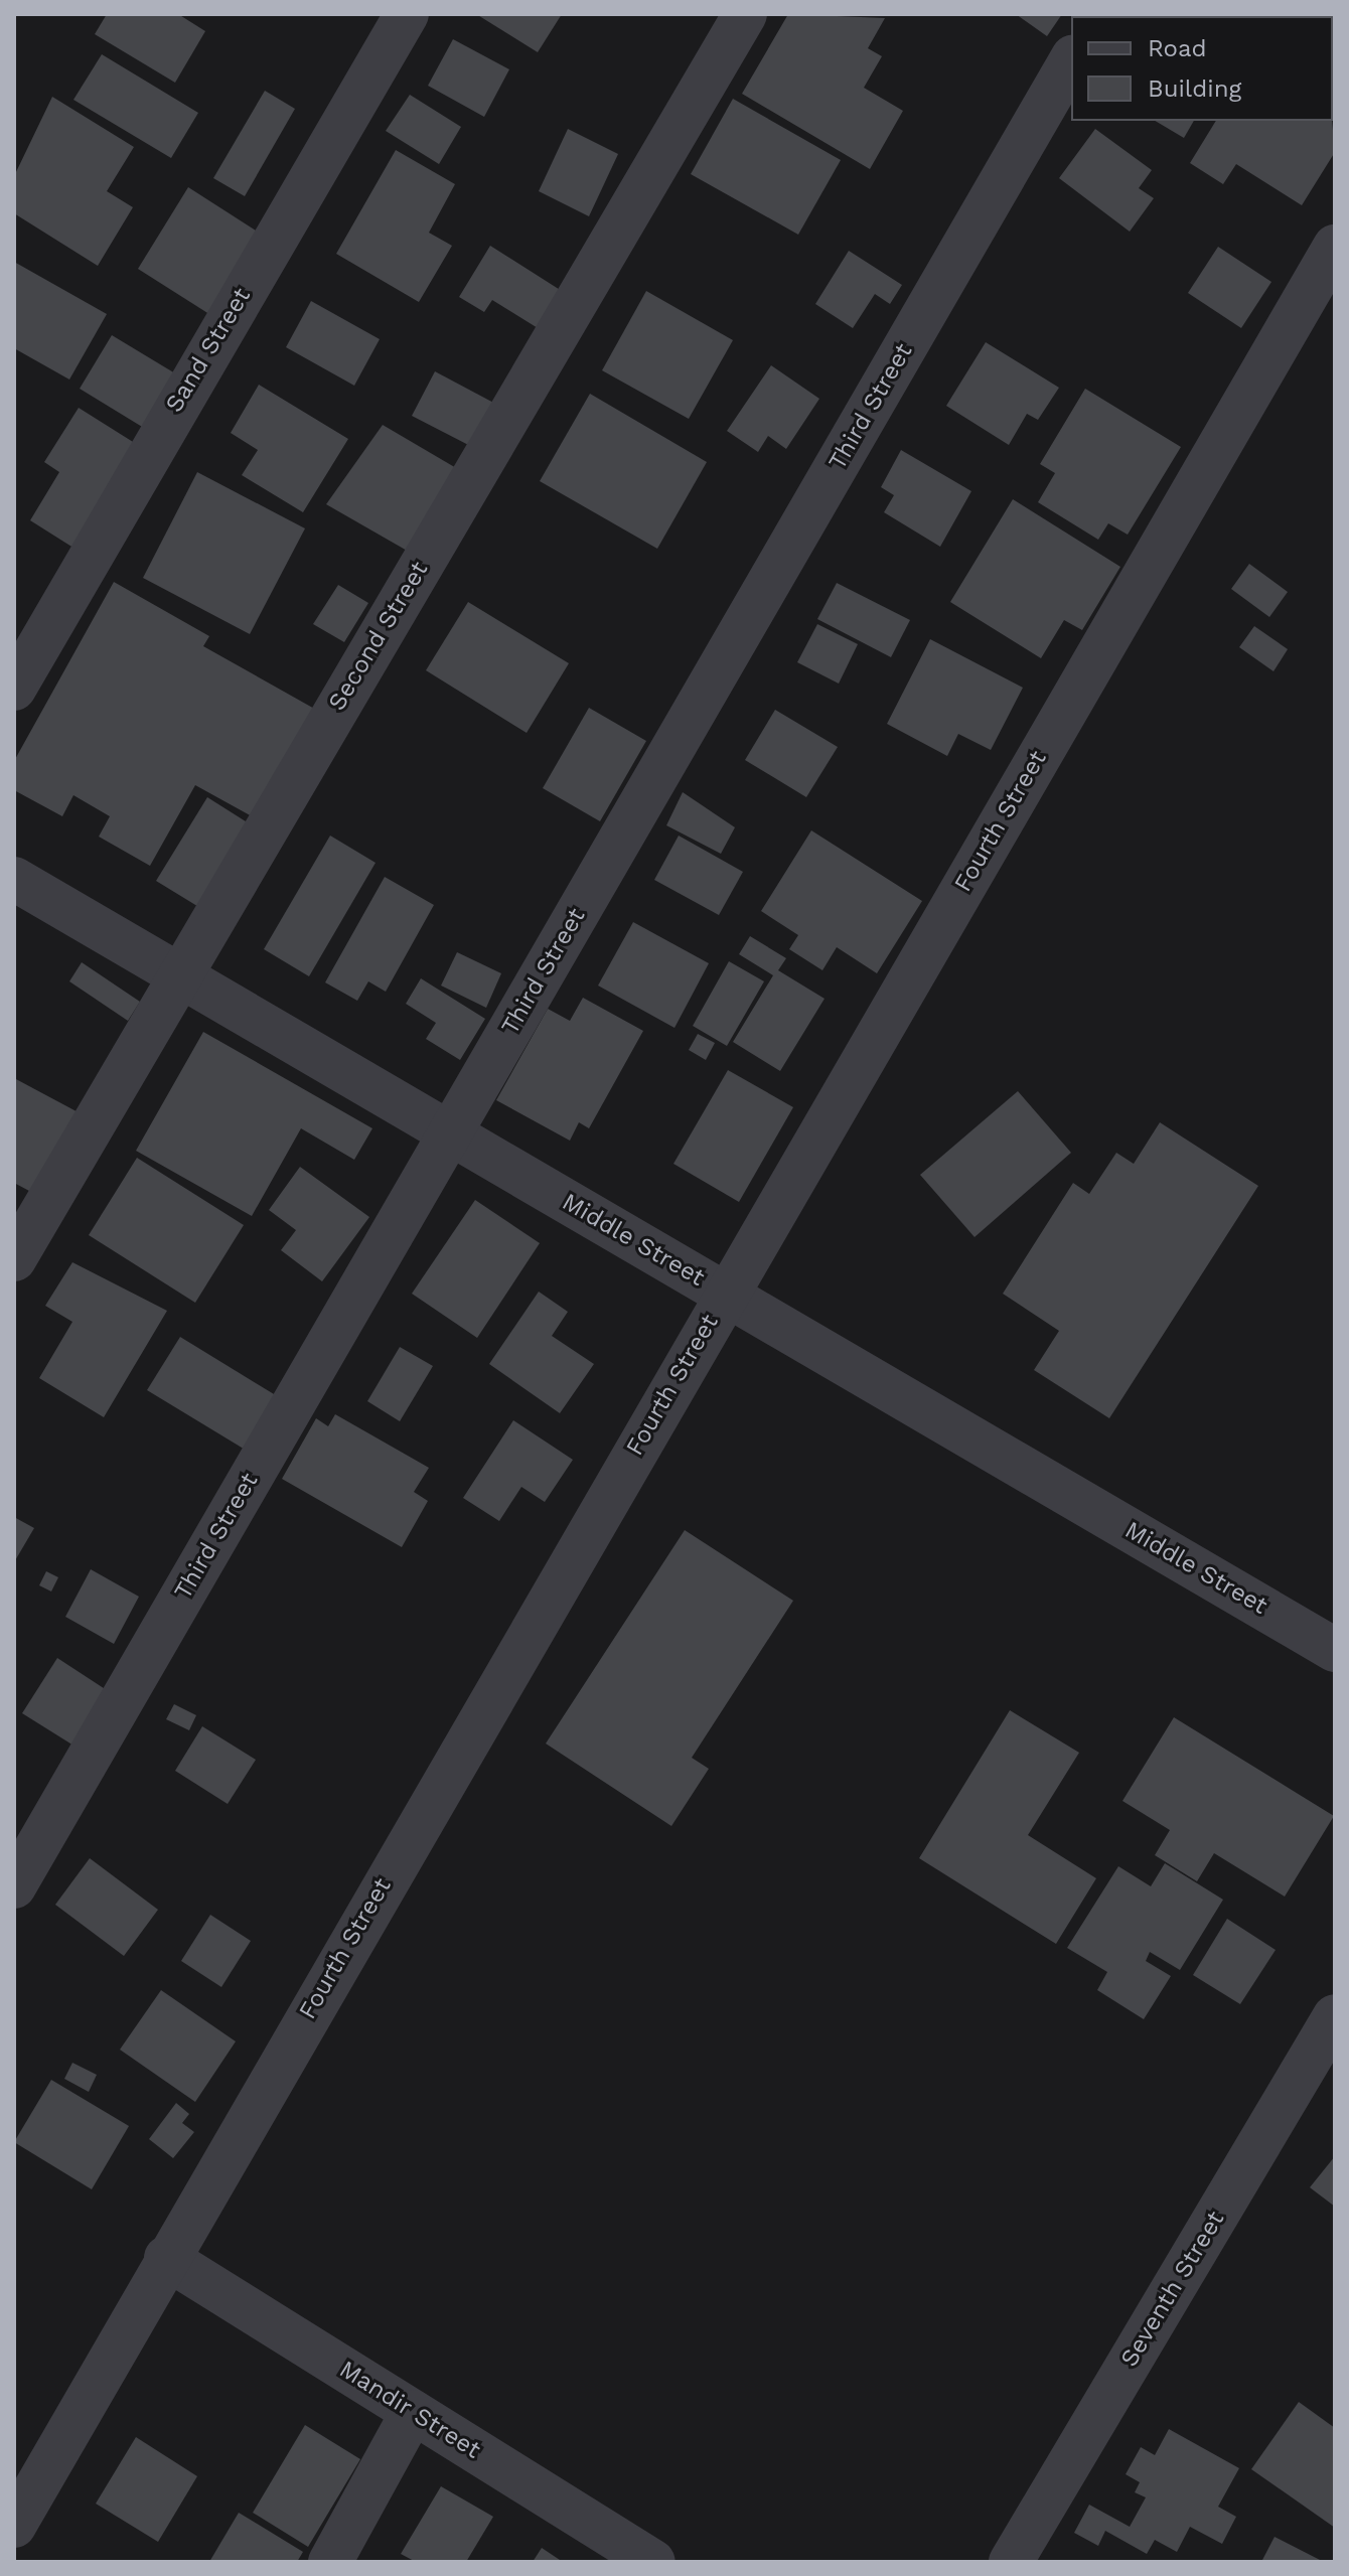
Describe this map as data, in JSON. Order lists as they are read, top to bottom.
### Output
{
  "streets": {
    "street": [
      "Sand Street",
      "Third Street",
      "Second Street",
      "Fourth Street",
      "Middle Street",
      "Seventh Street",
      "Mandir Street"
    ]
  },
  "crossings": [
    ["Third Street", "Middle Street"],
    ["Second Street", "Middle Street"],
    ["Fourth Street", "Middle Street"],
    ["Fourth Street", "Mandir Street"]
  ],
  "legend": ["Road", "Building"]
}
